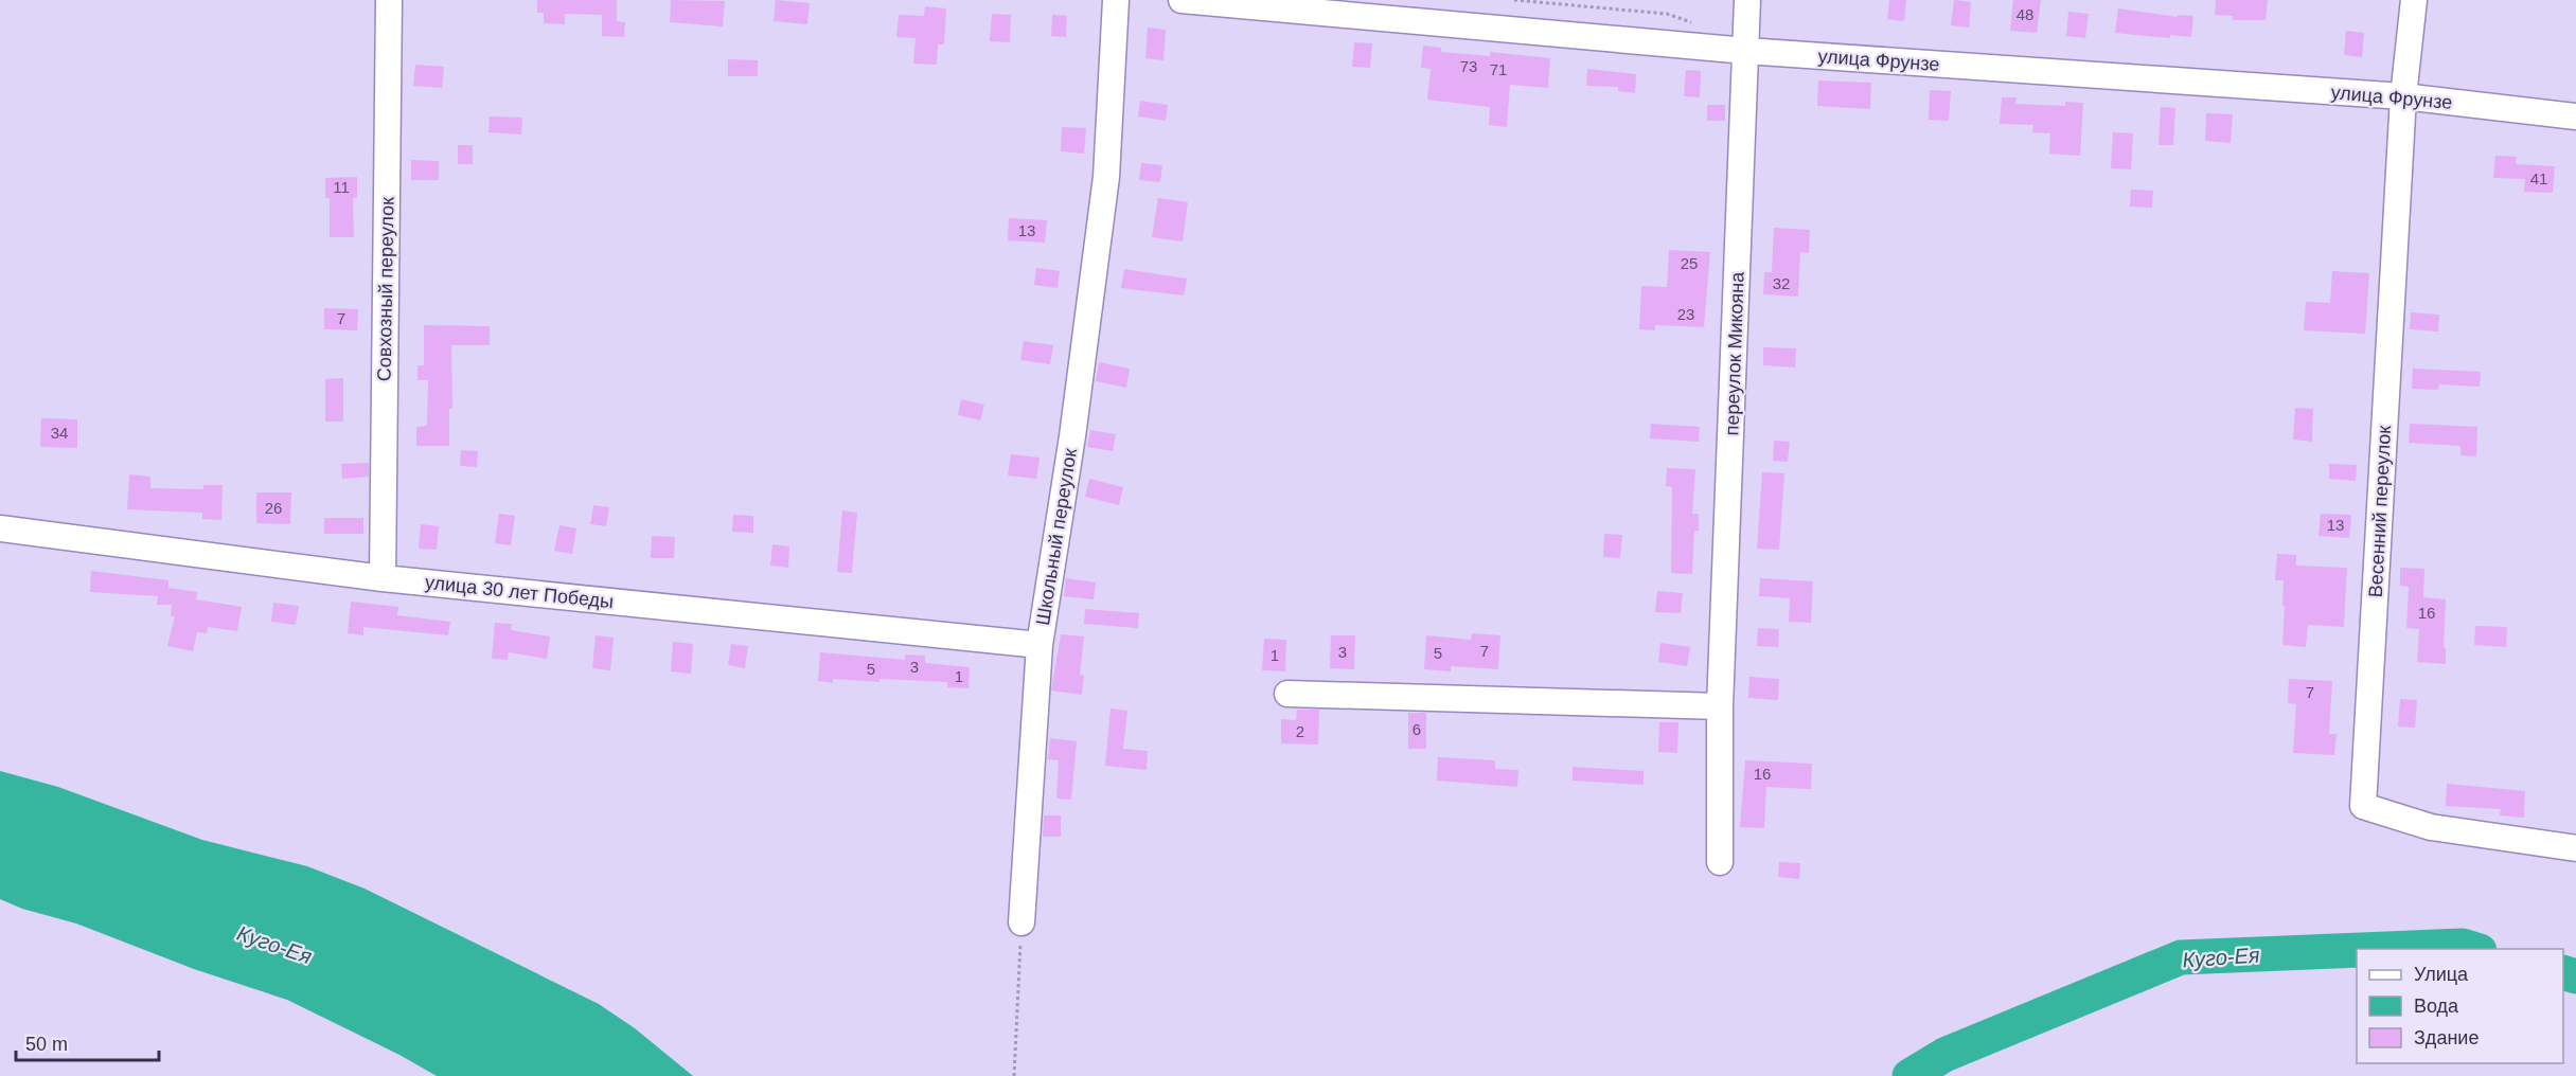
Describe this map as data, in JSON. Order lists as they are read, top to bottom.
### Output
{
  "streets": {
    "street": [
      "улица Фрунзе",
      "Совхозный переулок",
      "переулок Микояна",
      "Весенний переулок",
      "Школьный переулок",
      "улица 30 лет Победы"
    ]
  },
  "crossings": [
    ["улица Фрунзе", "переулок Микояна"],
    ["улица Фрунзе", "Весенний переулок"],
    ["Совхозный переулок", "улица 30 лет Победы"],
    ["Школьный переулок", "улица 30 лет Победы"]
  ],
  "water": ["Куго-Ея"],
  "house_numbers": [
    "48",
    "73",
    "71",
    "41",
    "11",
    "13",
    "25",
    "32",
    "23",
    "7",
    "34",
    "26",
    "13",
    "16",
    "7",
    "3",
    "5",
    "1",
    "3",
    "5",
    "1",
    "7",
    "6",
    "2",
    "16"
  ],
  "legend": ["Улица", "Вода", "Здание"],
  "scale_bar": "50 m"
}
